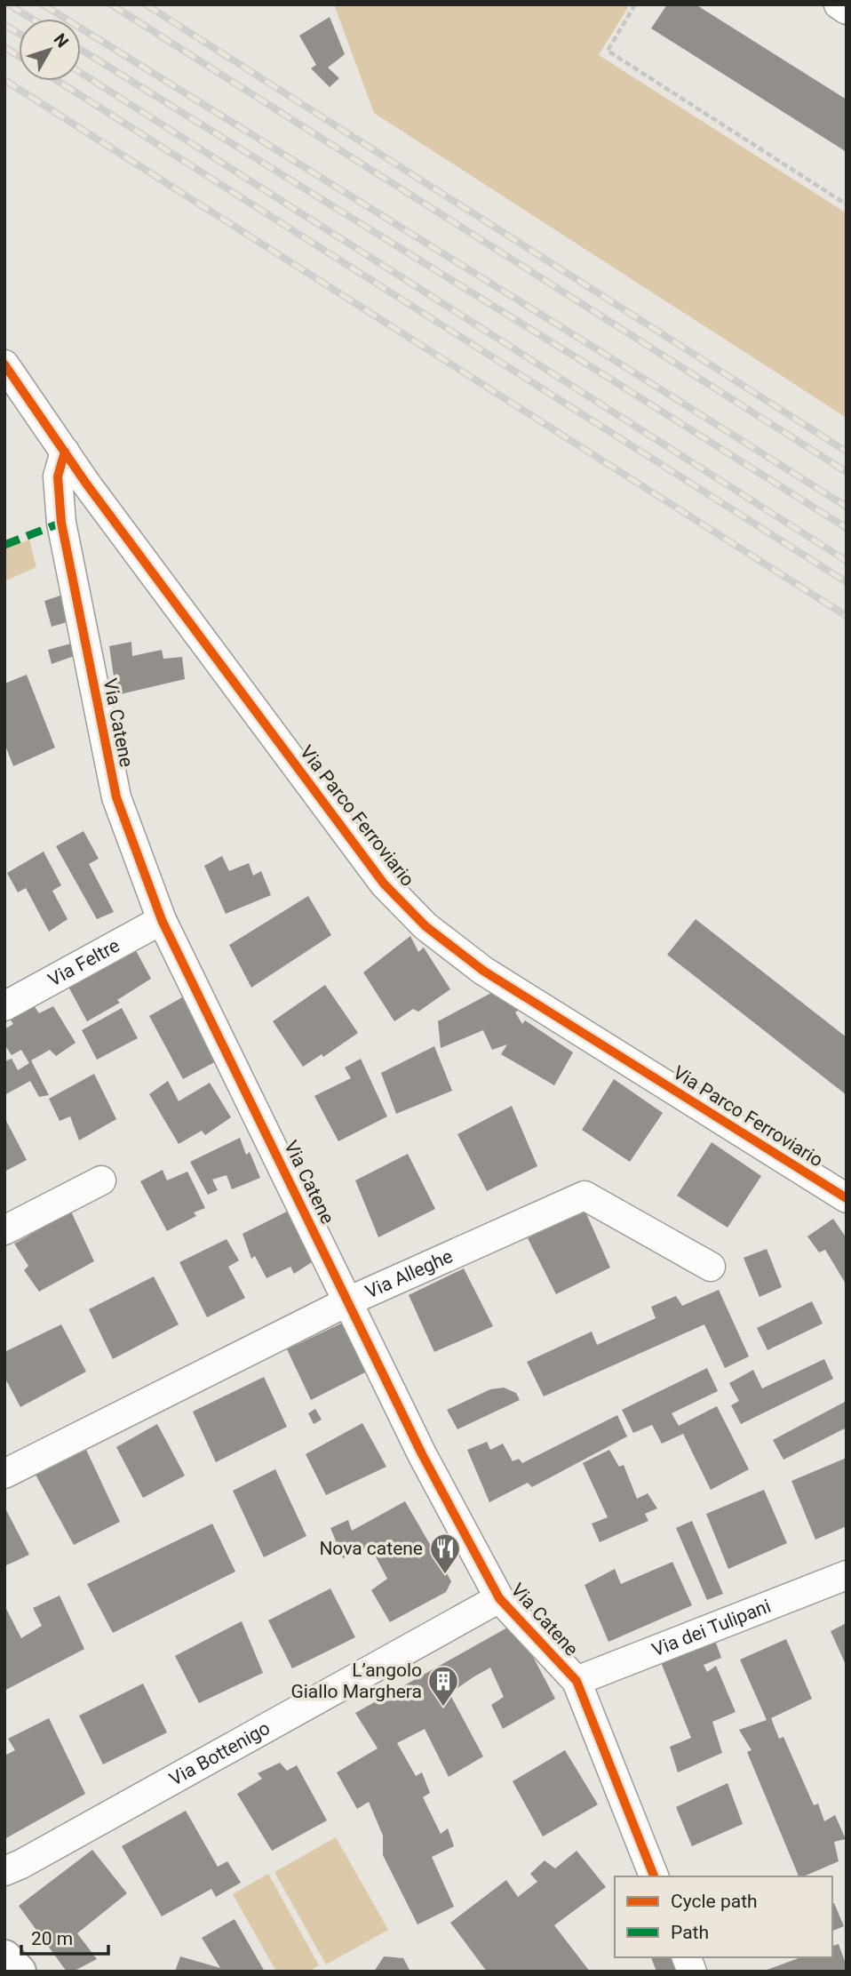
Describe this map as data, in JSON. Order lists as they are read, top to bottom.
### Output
{
  "streets": {
    "street": [
      "Via Catene",
      "Via Parco Ferroviario",
      "Via Feltre",
      "Via Alleghe",
      "Via dei Tulipani",
      "Via Bottenigo"
    ]
  },
  "crossings": [
    ["Via Catene", "Via Parco Ferroviario"],
    ["Via Catene", "Via Feltre"],
    ["Via Catene", "Via Alleghe"],
    ["Via Catene", "Via dei Tulipani"],
    ["Via Catene", "Via Bottenigo"]
  ],
  "places": {
    "restaurant": ["Nova catene"],
    "building": ["L’angolo Giallo Marghera"]
  },
  "legend": ["Cycle path", "Path"],
  "scale_bar": "20 m",
  "north": "top right"
}
